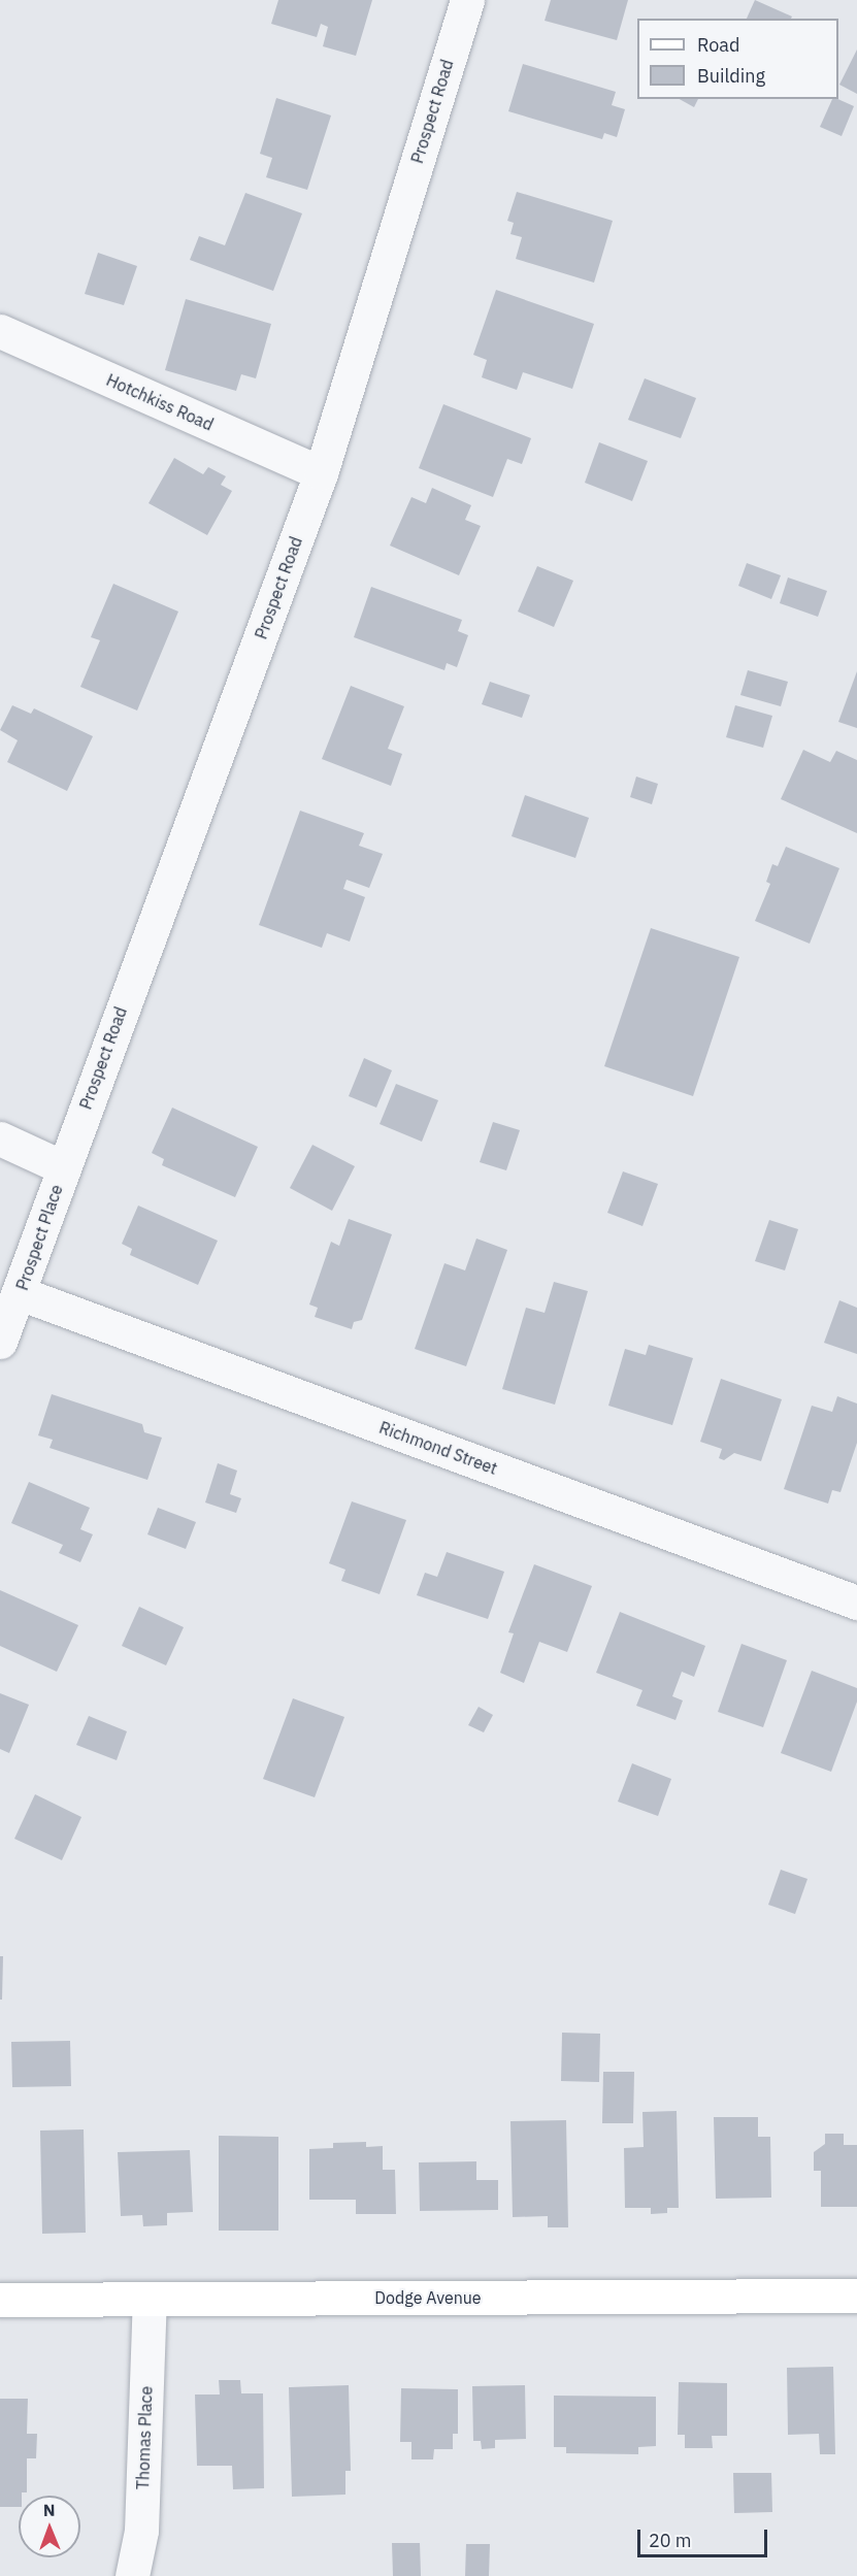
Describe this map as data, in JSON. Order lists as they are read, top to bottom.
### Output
{
  "streets": {
    "main road": ["Dodge Avenue"],
    "street": [
      "Prospect Road",
      "Hotchkiss Road",
      "Prospect Place",
      "Richmond Street",
      "Thomas Place"
    ]
  },
  "crossings": [
    ["Prospect Road", "Hotchkiss Road"],
    ["Prospect Road", "Prospect Place"],
    ["Prospect Place", "Richmond Street"],
    ["Dodge Avenue", "Thomas Place"]
  ],
  "legend": ["Road", "Building"],
  "scale_bar": "20 m",
  "north": "top"
}
